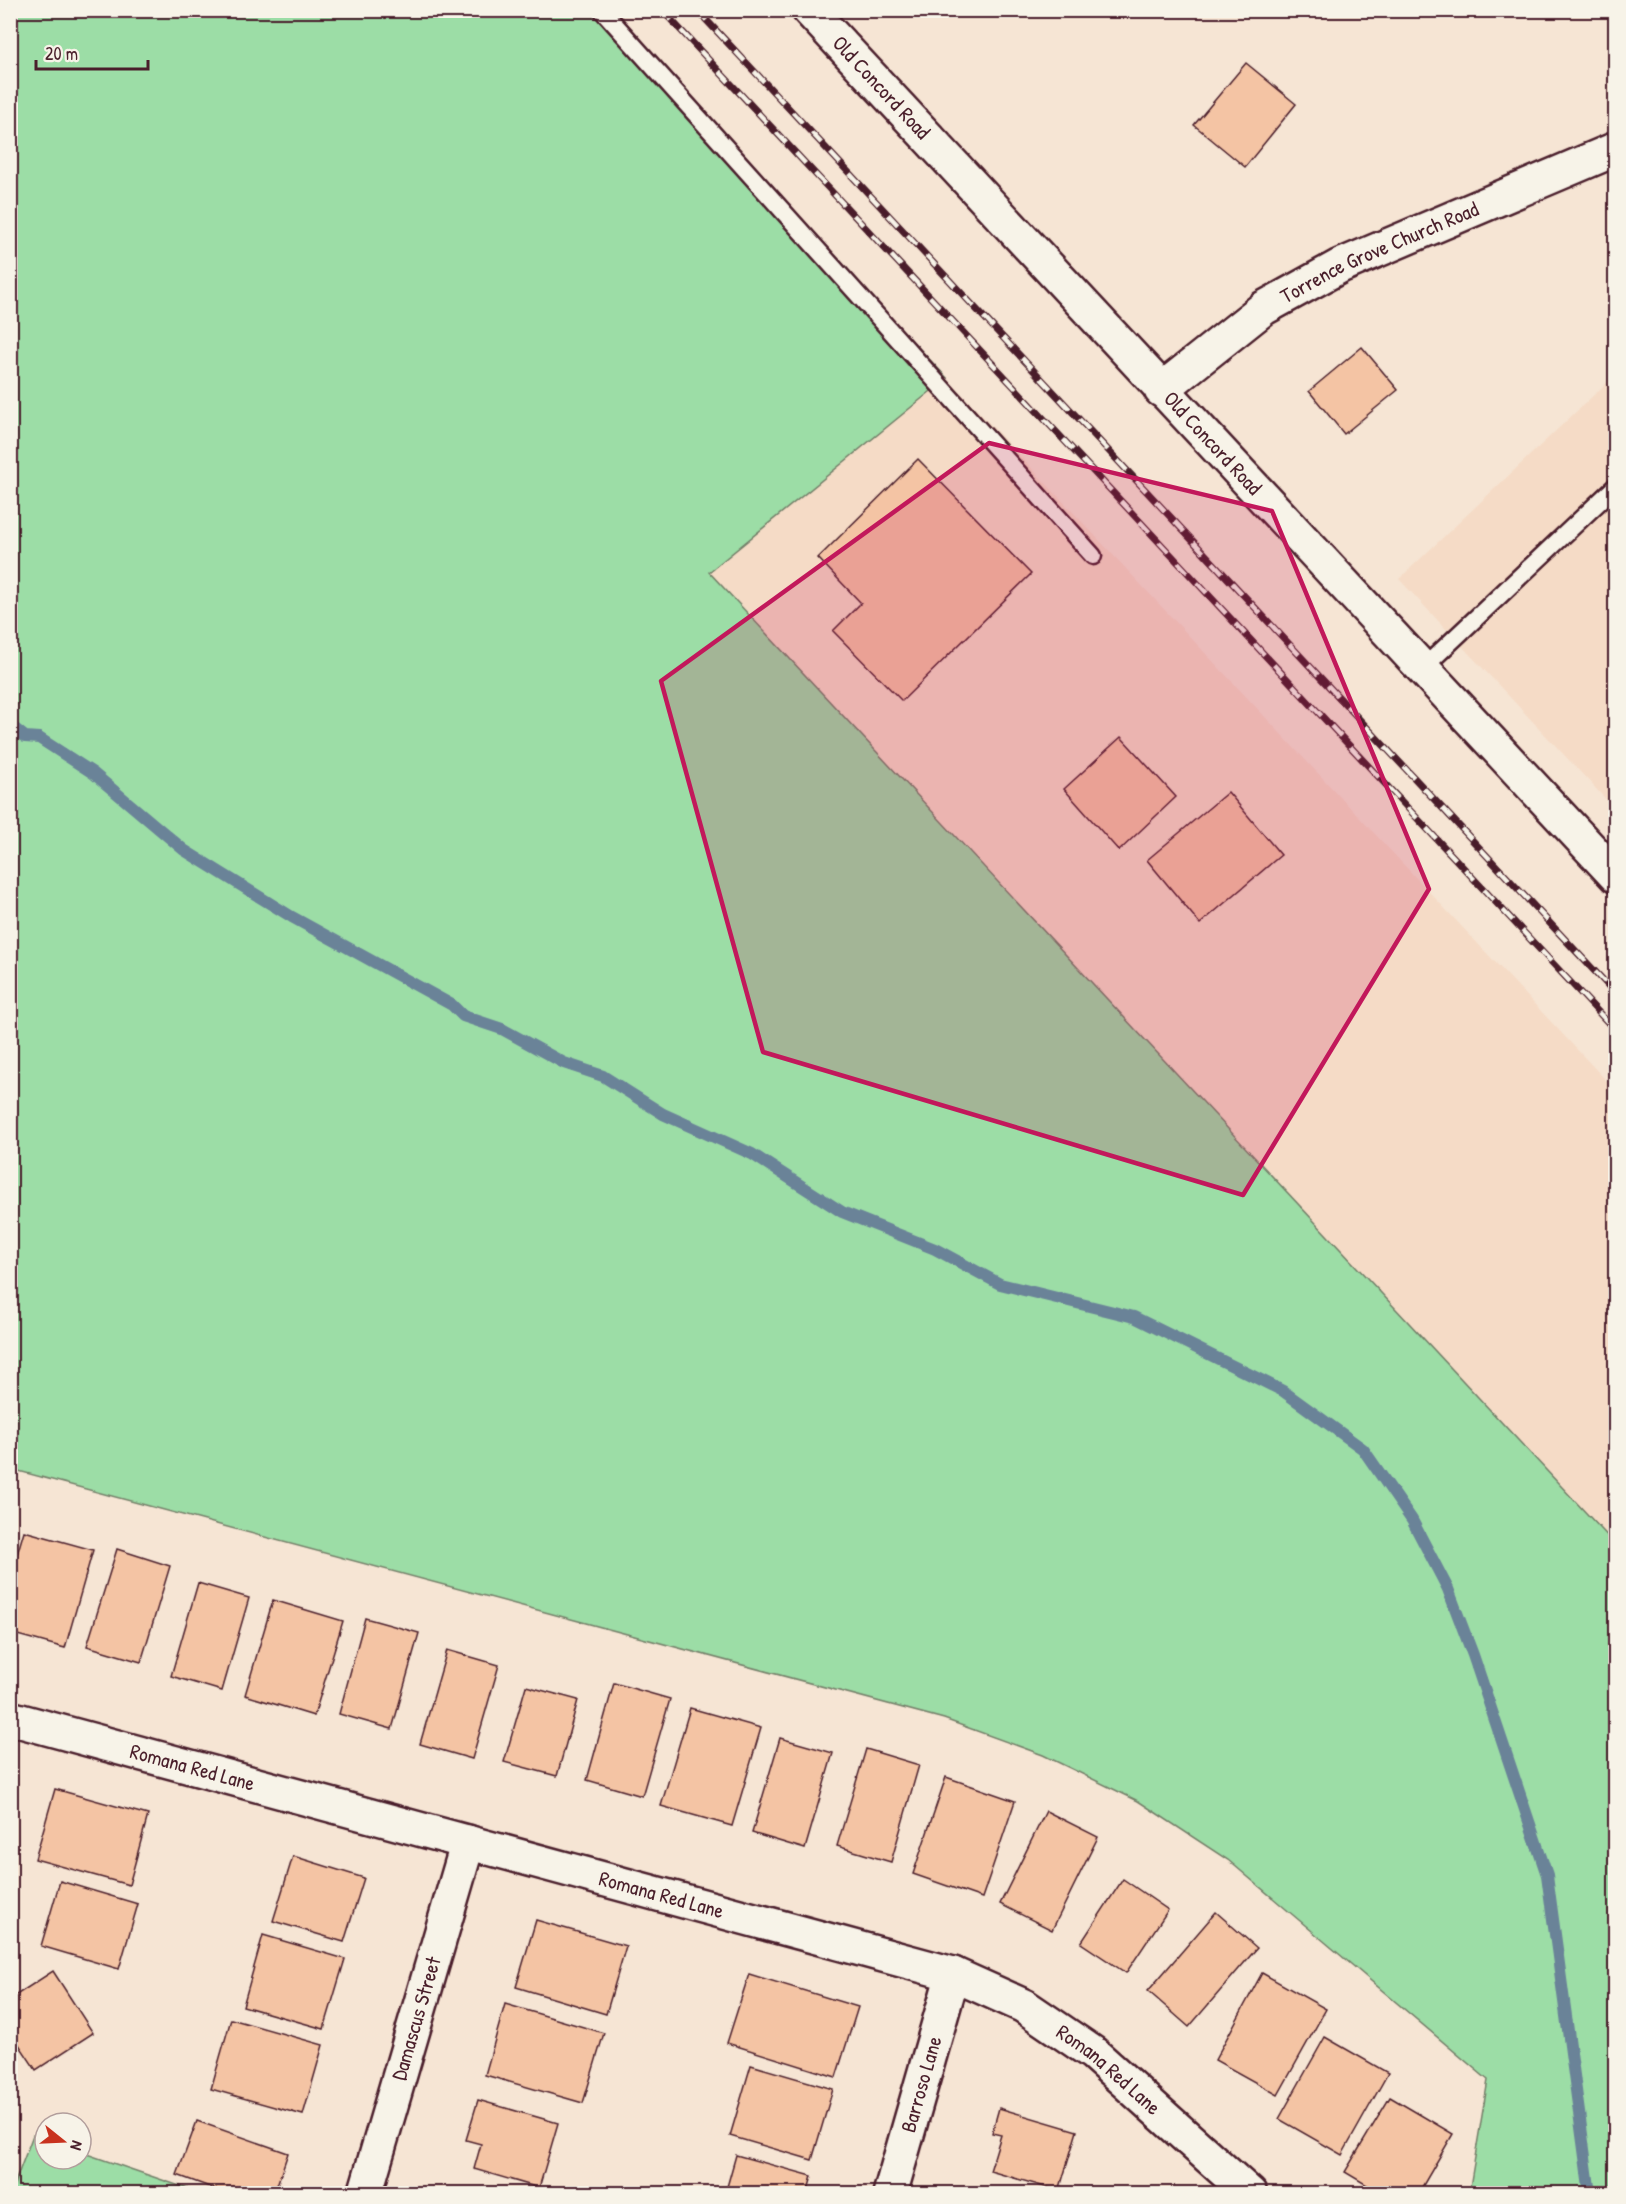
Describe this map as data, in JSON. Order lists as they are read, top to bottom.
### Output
{
  "streets": {
    "street": [
      "Old Concord Road",
      "Torrence Grove Church Road",
      "Romana Red Lane",
      "Damascus Street",
      "Barroso Lane"
    ]
  },
  "crossings": [
    ["Old Concord Road", "Torrence Grove Church Road"],
    ["Romana Red Lane", "Damascus Street"],
    ["Romana Red Lane", "Barroso Lane"]
  ],
  "scale_bar": "20 m",
  "north": "right"
}
